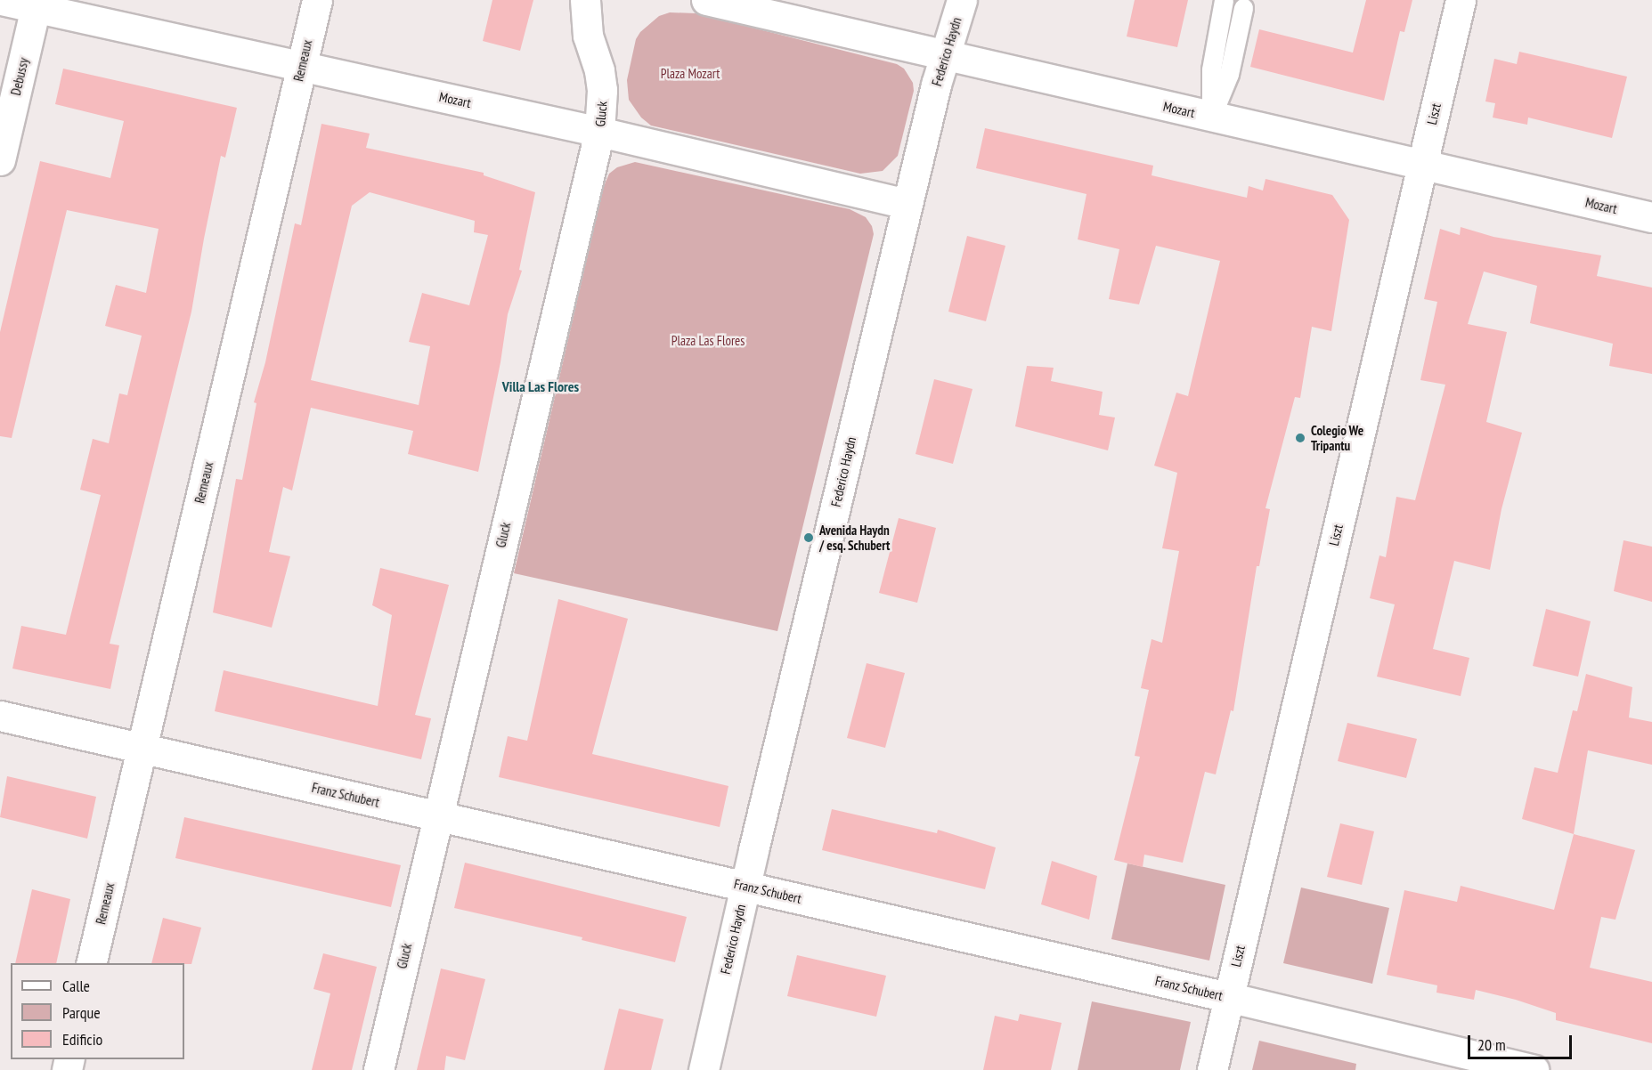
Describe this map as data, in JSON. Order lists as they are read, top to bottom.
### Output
{
  "streets": {
    "street": [
      "Federico Haydn",
      "Remeaux",
      "Debussy",
      "Mozart",
      "Gluck",
      "Liszt",
      "Franz Schubert"
    ]
  },
  "crossings": [
    ["Federico Haydn", "Mozart"],
    ["Federico Haydn", "Franz Schubert"],
    ["Remeaux", "Mozart"],
    ["Remeaux", "Franz Schubert"],
    ["Debussy", "Mozart"],
    ["Mozart", "Gluck"],
    ["Mozart", "Liszt"],
    ["Gluck", "Franz Schubert"],
    ["Liszt", "Franz Schubert"]
  ],
  "districts": ["Villa Las Flores"],
  "parks": ["Plaza Mozart", "Plaza Las Flores"],
  "places": ["Colegio We Tripantu", "Avenida Haydn / esq. Schubert"],
  "legend": ["Calle", "Parque", "Edificio"],
  "scale_bar": "20 m"
}
